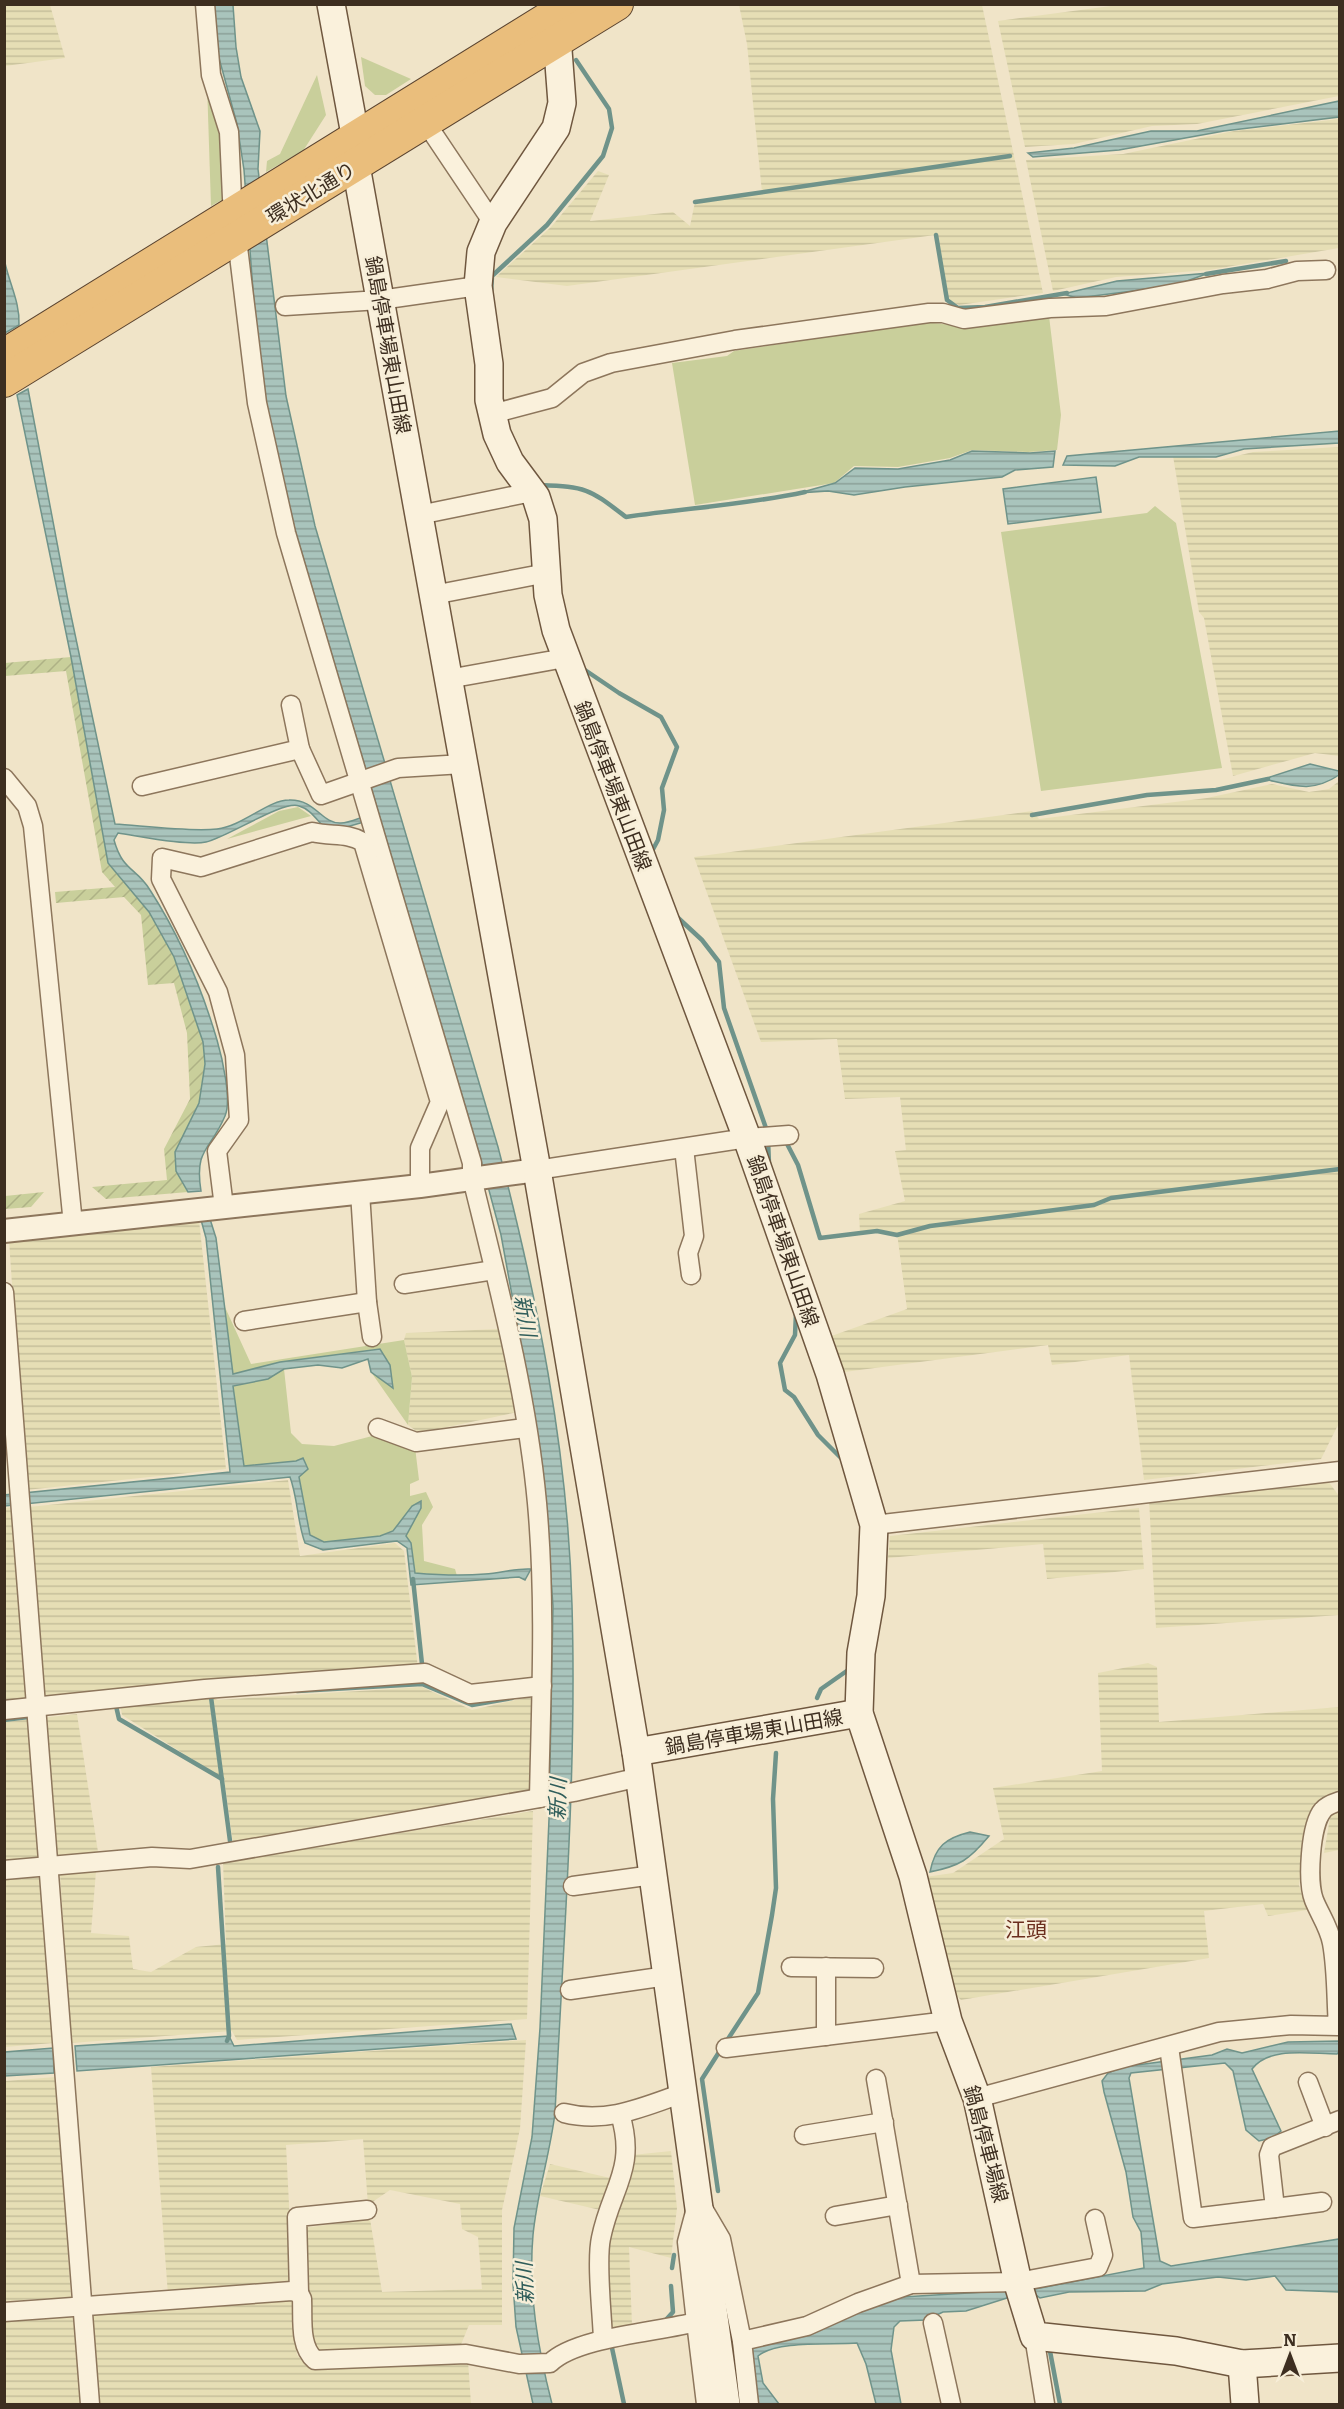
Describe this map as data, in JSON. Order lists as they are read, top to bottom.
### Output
{
  "streets": {
    "highway": ["環状北通り"],
    "main road": ["鍋島停車場東山田線", "鍋島停車場線"]
  },
  "crossings": [
    ["環状北通り", "鍋島停車場東山田線"],
    ["鍋島停車場東山田線", "鍋島停車場線"]
  ],
  "districts": ["江頭"],
  "water": ["新川"],
  "north": "top"
}
